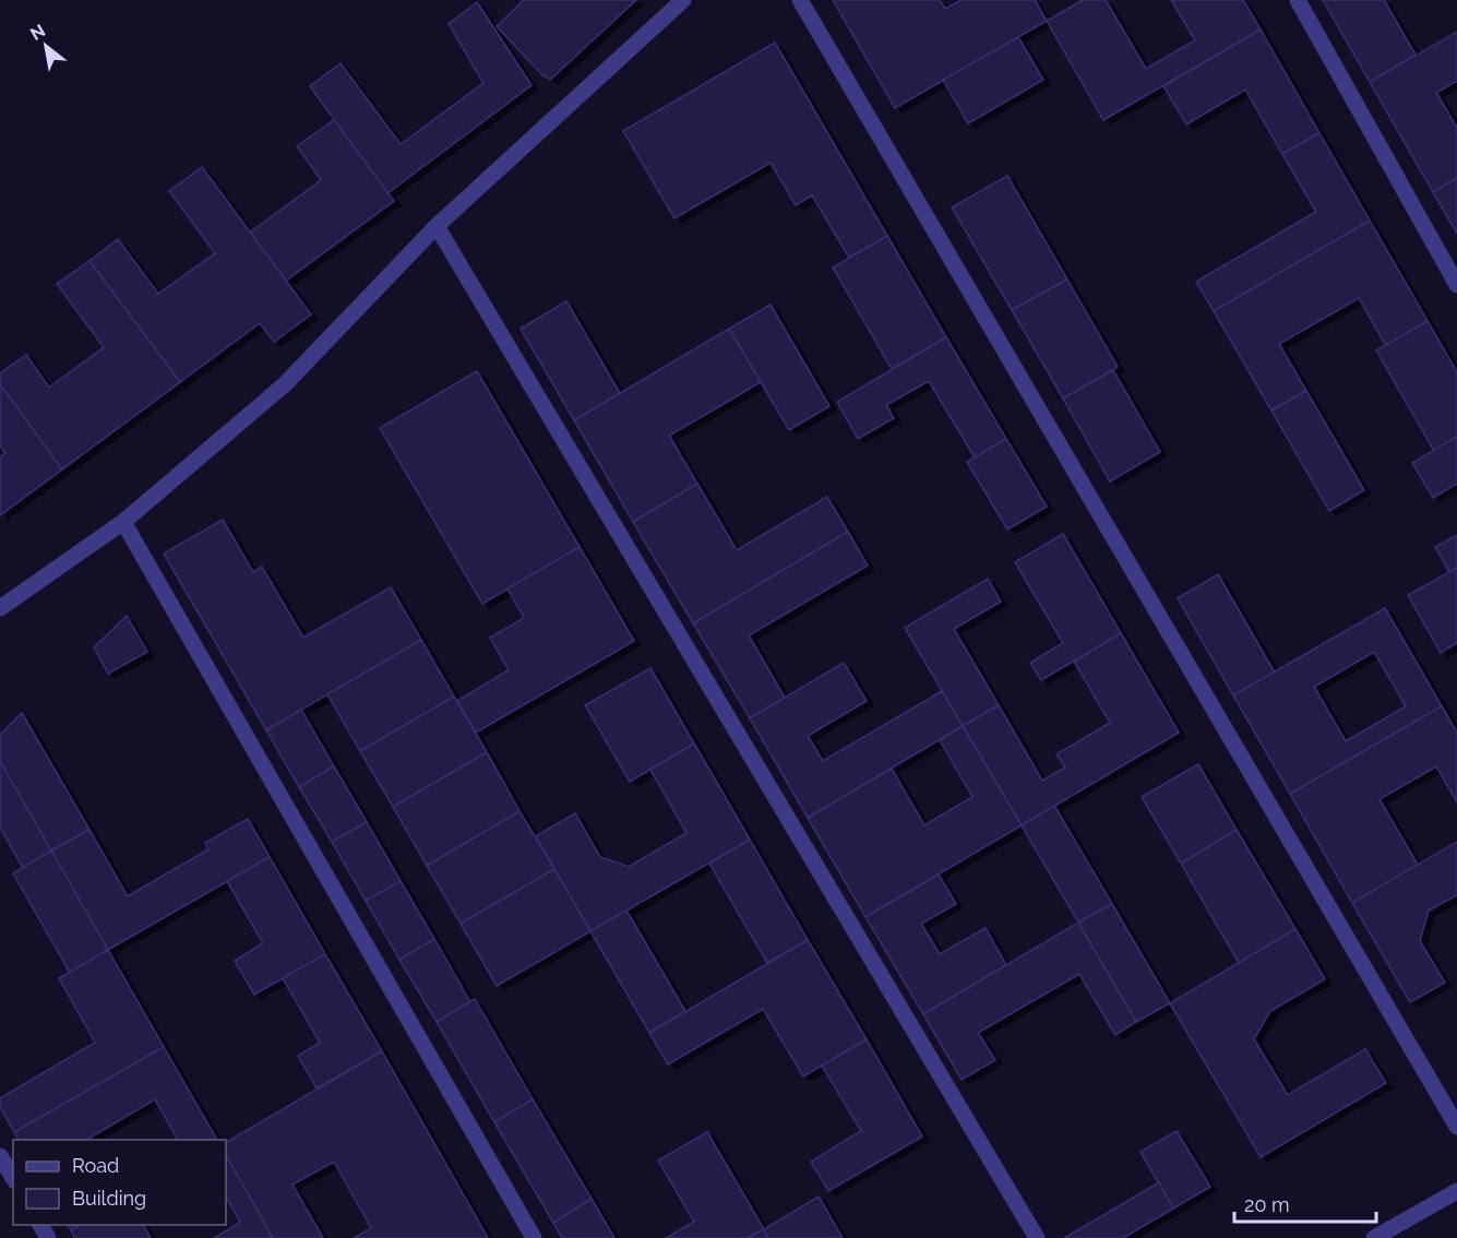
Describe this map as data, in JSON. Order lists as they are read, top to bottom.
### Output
{
  "legend": ["Road", "Building"],
  "scale_bar": "20 m",
  "north": "top left"
}
